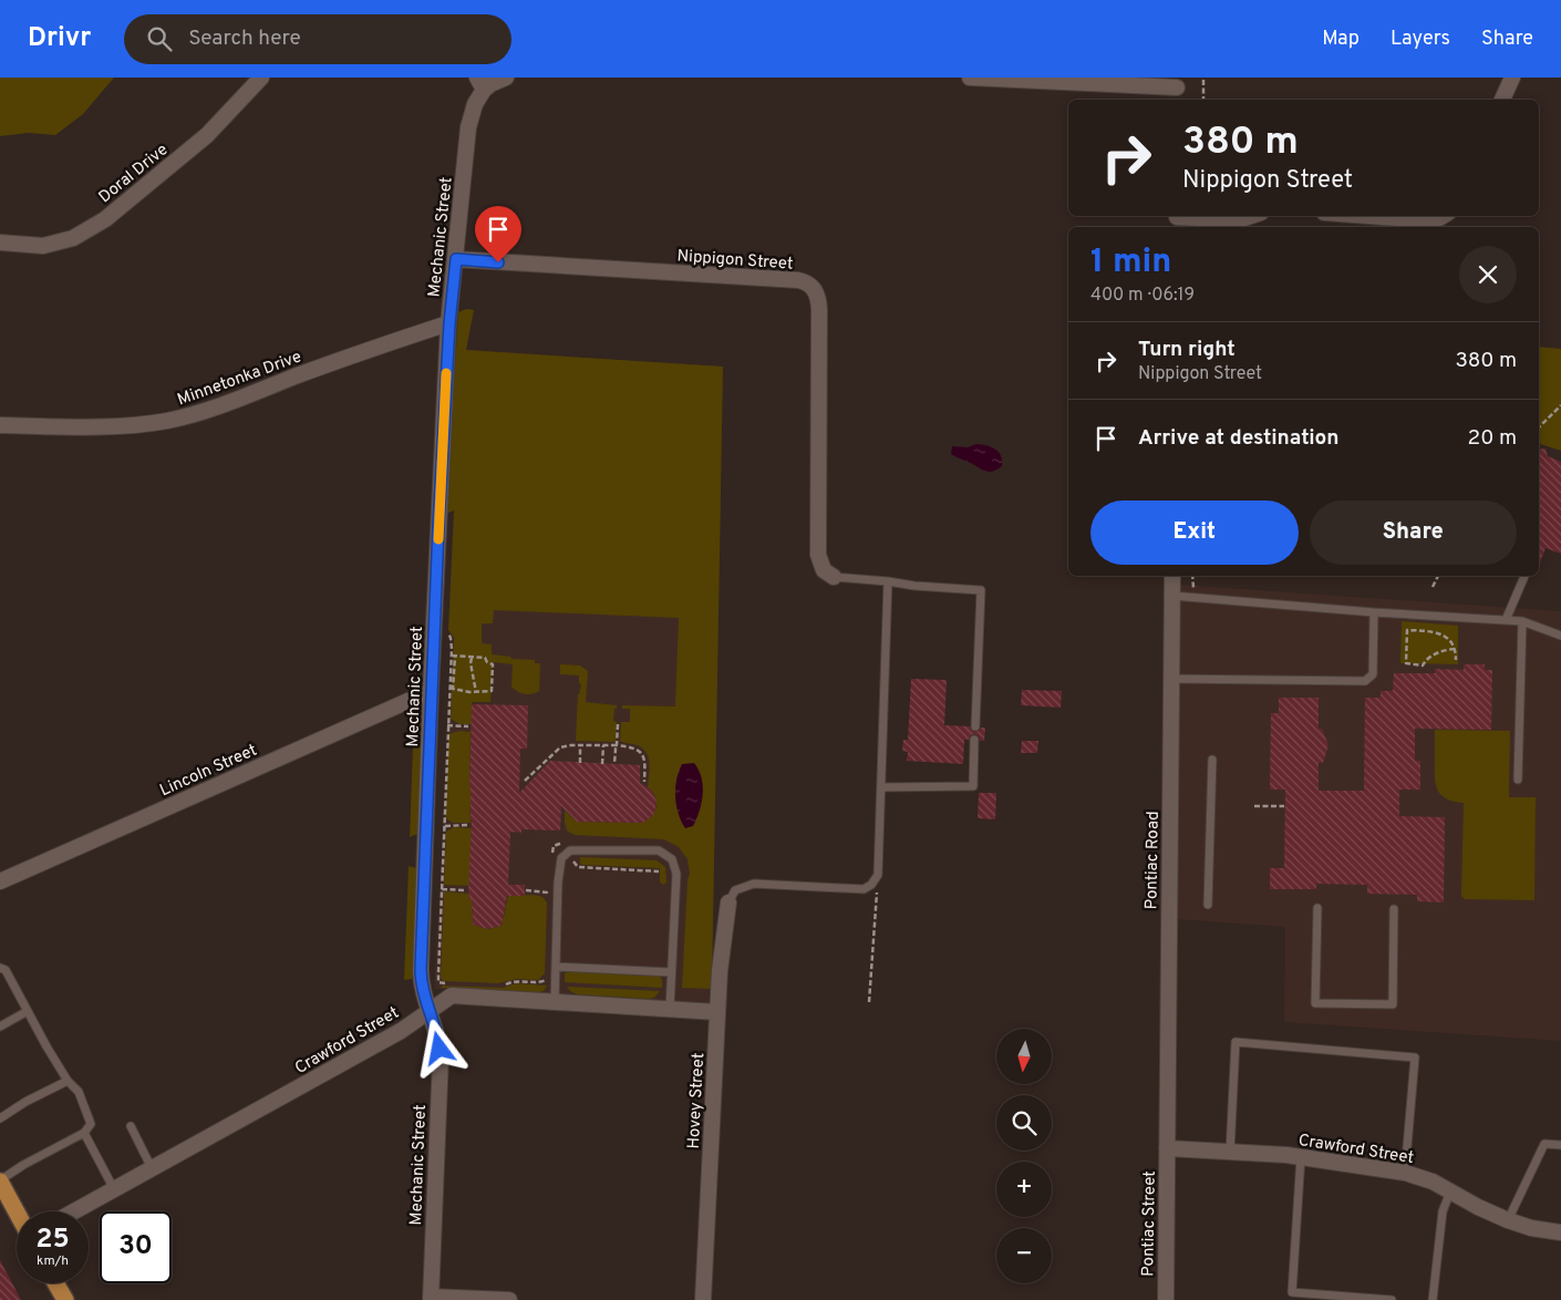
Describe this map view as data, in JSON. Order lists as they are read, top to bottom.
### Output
{
  "streets": {
    "street": [
      "Doral Drive",
      "Mechanic Street",
      "Nippigon Street",
      "Minnetonka Drive",
      "Lincoln Street",
      "Pontiac Road",
      "Crawford Street",
      "Hovey Street",
      "Pontiac Street"
    ]
  },
  "crossings": [
    ["Mechanic Street", "Nippigon Street"],
    ["Mechanic Street", "Minnetonka Drive"],
    ["Mechanic Street", "Lincoln Street"],
    ["Mechanic Street", "Crawford Street"],
    ["Pontiac Road", "Crawford Street"],
    ["Pontiac Road", "Pontiac Street"],
    ["Crawford Street", "Hovey Street"],
    ["Crawford Street", "Pontiac Street"]
  ],
  "north": "bottom",
  "page": {
    "header": "Drivr",
    "search": "Search here",
    "nav": ["Map", "Layers", "Share"],
    "turn": ["380 m", "Nippigon Street"],
    "heading": ["1 min", "400 m · 06:19"],
    "list": [
      {
        "name": "Turn right",
        "note": "Nippigon Street",
        "value": "380 m"
      },
      {
        "name": "Arrive at destination",
        "value": "20 m"
      }
    ],
    "buttons": ["Exit", "Share"],
    "map_buttons": ["+", "−"],
    "speed": "25 km/h",
    "limit": "30"
  }
}
